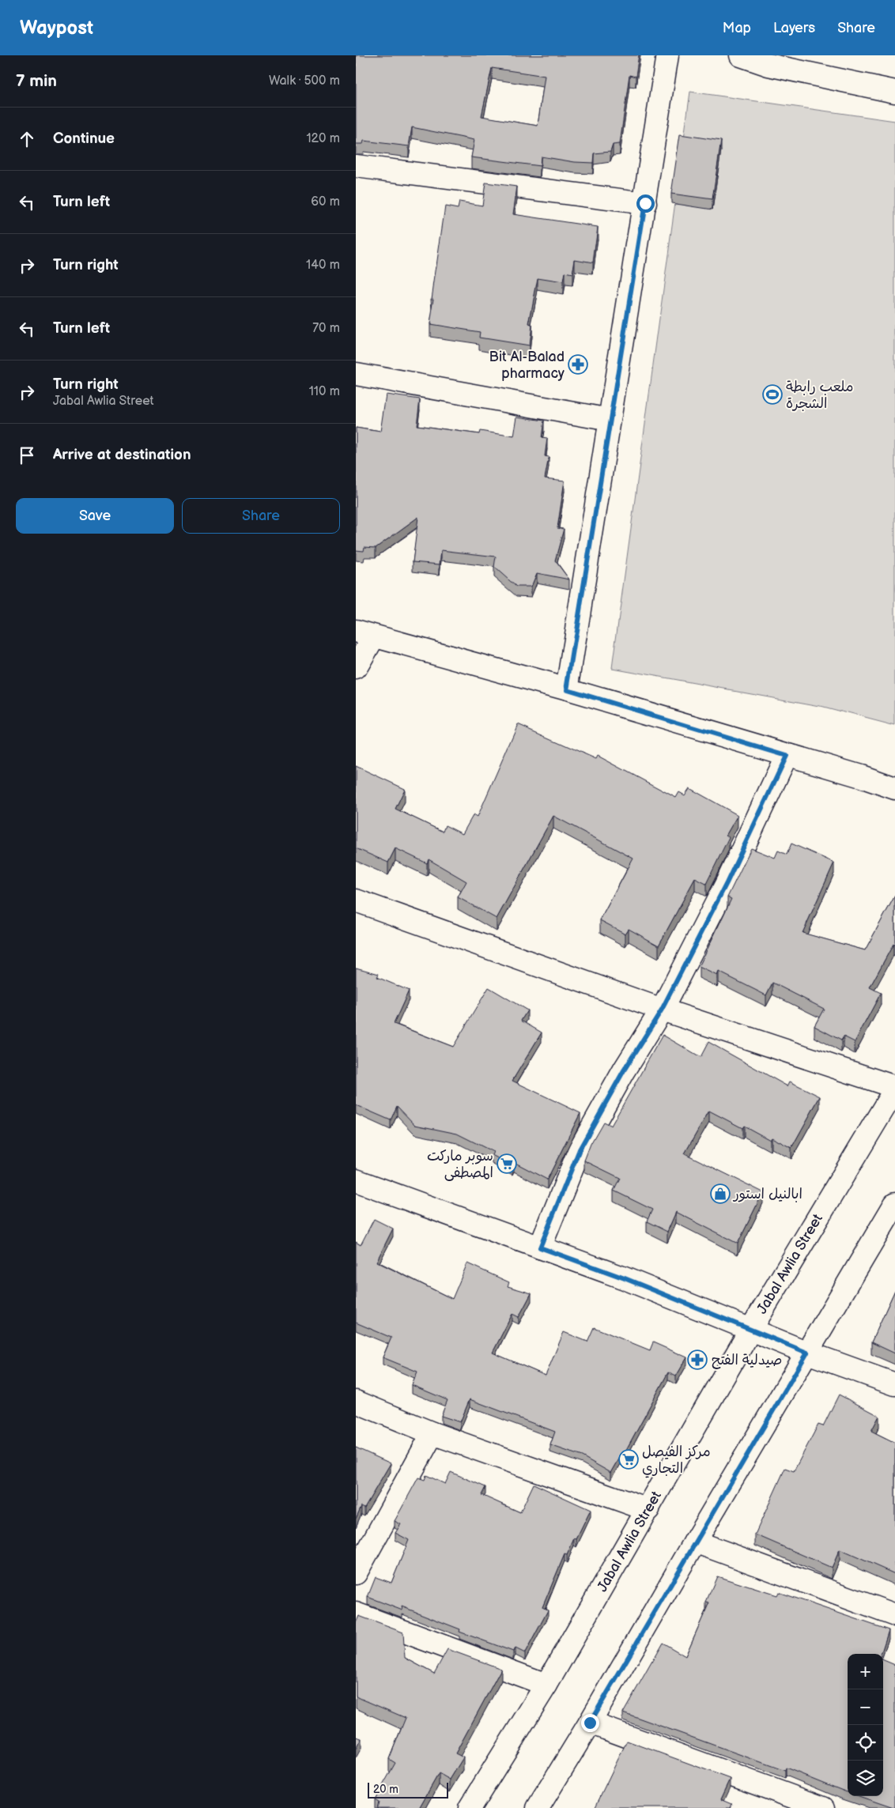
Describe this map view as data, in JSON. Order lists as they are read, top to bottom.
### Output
{
  "streets": {
    "street": ["Jabal Awlia Street"]
  },
  "places": {
    "pharmacy": ["Bit Al-Balad pharmacy", "صيدلية الفتح"],
    "sports": ["ملعب رابطة الشجرة"],
    "supermarket": ["سوبر ماركت المصطفى", "مركز الفيصل التجاري"],
    "shop": ["ابالنيل استور"]
  },
  "scale_bar": "20 m",
  "page": {
    "header": "Waypost",
    "nav": ["Map", "Layers", "Share"],
    "heading": ["7 min", "Walk · 500 m"],
    "list": [
      ["Continue", "120 m"],
      ["Turn left", "60 m"],
      ["Turn right", "140 m"],
      ["Turn left", "70 m"],
      ["Turn right", "Jabal Awlia Street", "110 m"],
      "Arrive at destination"
    ],
    "buttons": ["Save", "Share"],
    "map_buttons": ["+", "−"],
    "scale": "20 m"
  }
}
